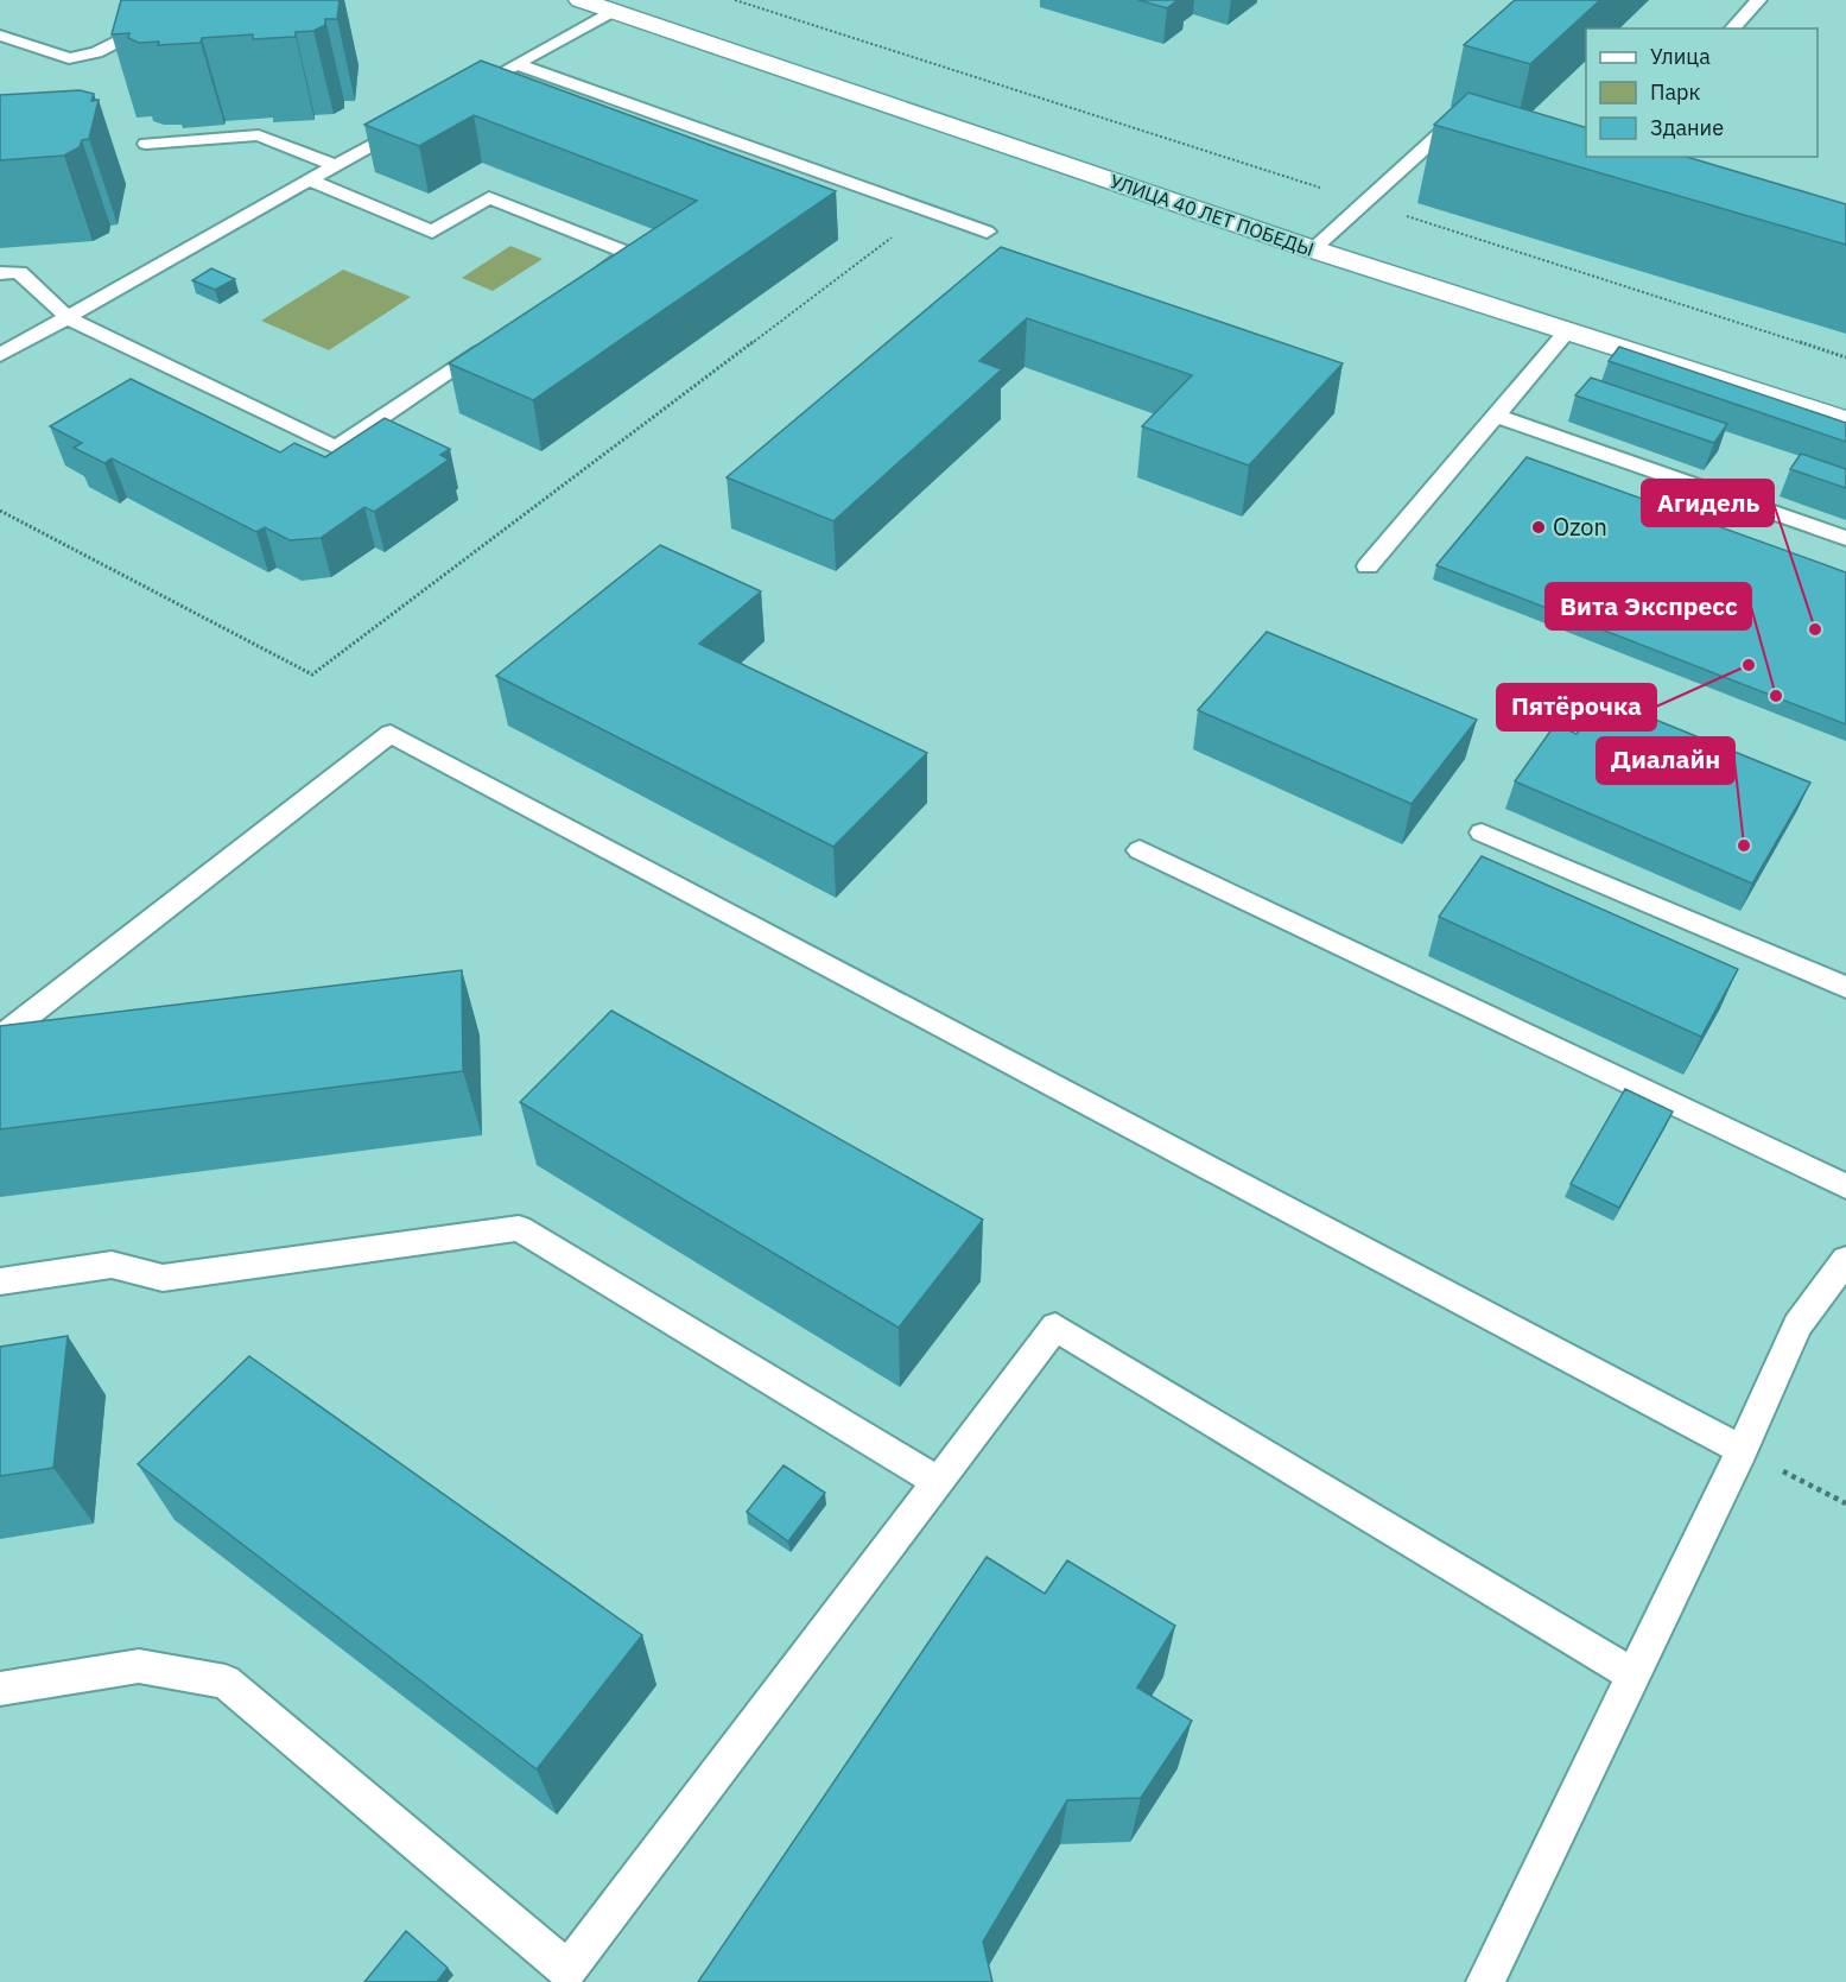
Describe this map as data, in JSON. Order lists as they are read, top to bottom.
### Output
{
  "streets": {
    "street": ["УЛИЦА 40 ЛЕТ ПОБЕДЫ"]
  },
  "places": [
    "Ozon",
    "Агидель",
    "Пятёрочка",
    "Вита Экспресс",
    "Диалайн"
  ],
  "legend": ["Улица", "Парк", "Здание"]
}
